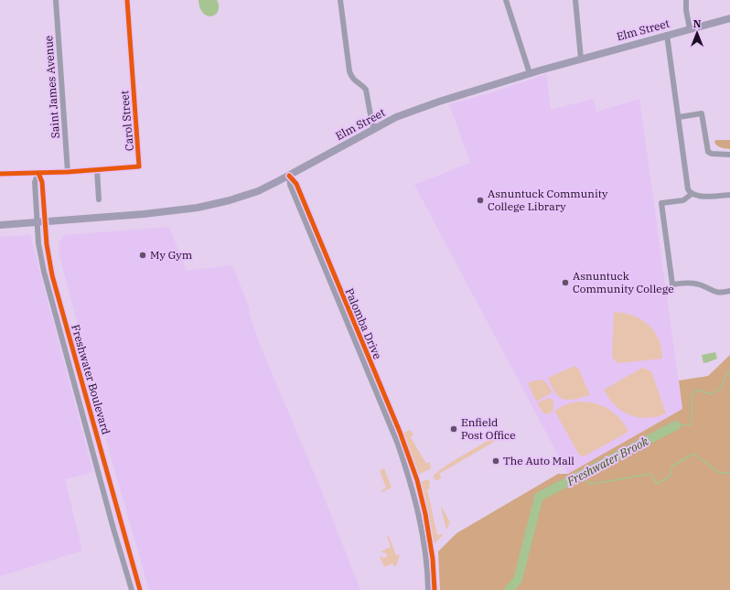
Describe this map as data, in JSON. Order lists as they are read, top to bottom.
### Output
{
  "streets": {
    "main road": ["Elm Street"],
    "street": [
      "Saint James Avenue",
      "Carol Street",
      "Palomba Drive",
      "Freshwater Boulevard"
    ]
  },
  "crossings": [
    ["Elm Street", "Palomba Drive"],
    ["Elm Street", "Freshwater Boulevard"],
    ["Saint James Avenue", "Carol Street"],
    ["Carol Street", "Freshwater Boulevard"]
  ],
  "water": ["Freshwater Brook"],
  "places": [
    "Asnuntuck Community College Library",
    "My Gym",
    "Asnuntuck Community College",
    "Enfield Post Office",
    "The Auto Mall"
  ],
  "north": "top"
}
